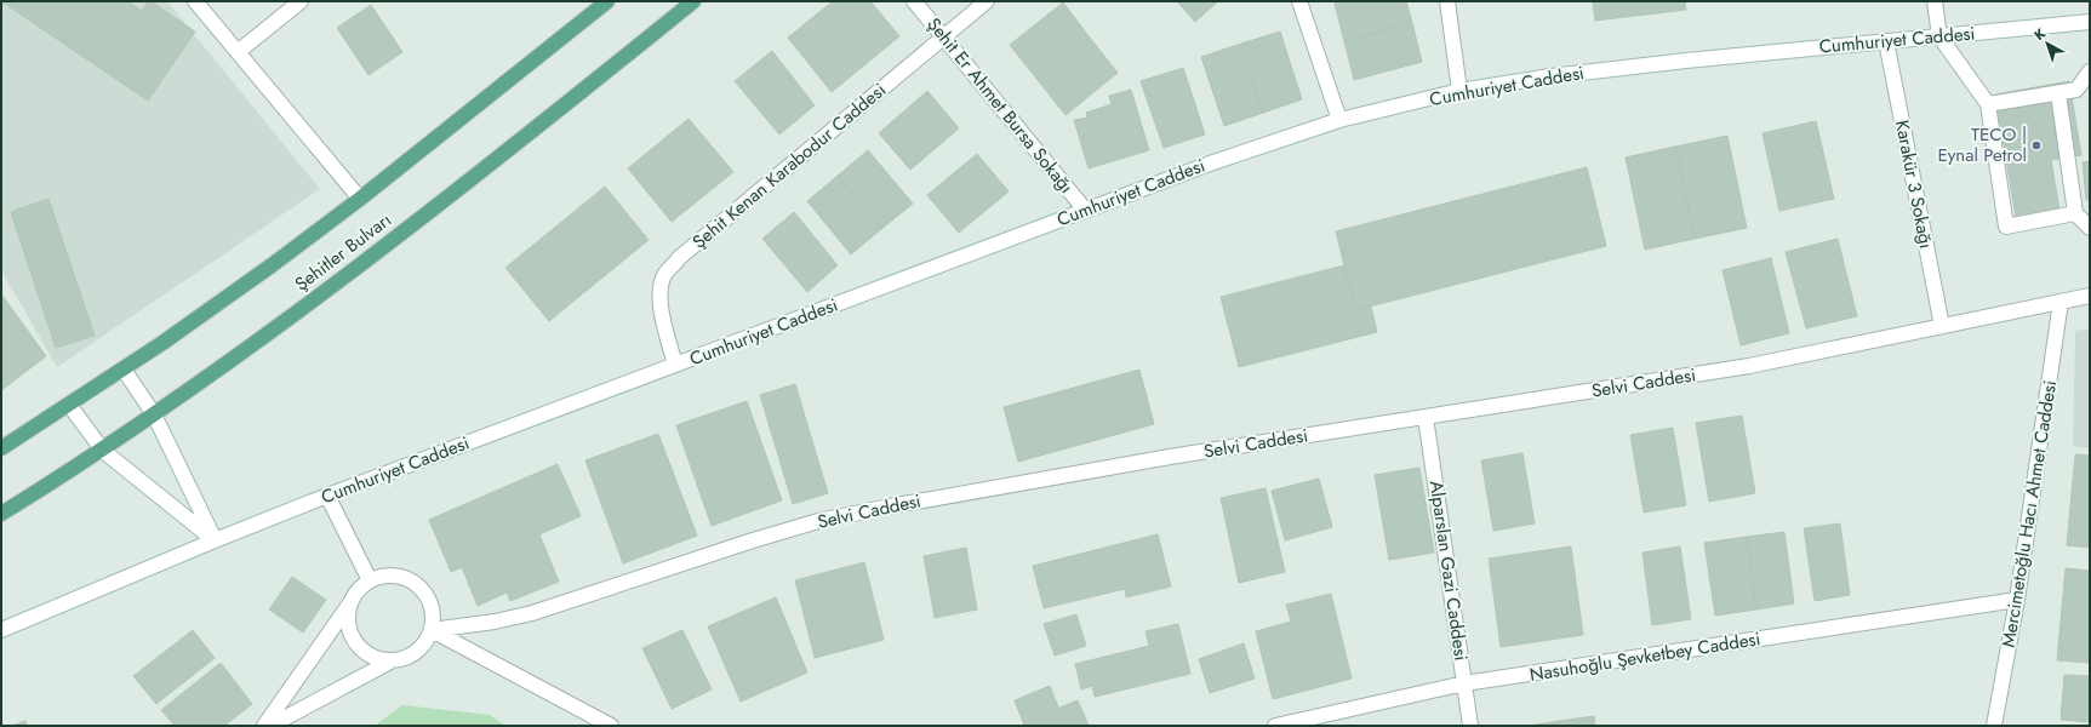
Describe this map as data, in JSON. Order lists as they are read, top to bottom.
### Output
{
  "streets": {
    "main road": ["Şehitler Bulvarı"],
    "street": [
      "Cumhuriyet Caddesi",
      "Şehit Er Ahmet Bursa Sokağı",
      "Şehit Kenan Karabodur Caddesi",
      "Karakür 3 Sokağı",
      "Selvi Caddesi",
      "Mercimetoğlu Hacı Ahmet Caddesi",
      "Alparslan Gazi Caddesi",
      "Nasuhoğlu Şevketbey Caddesi"
    ]
  },
  "crossings": [
    ["Cumhuriyet Caddesi", "Şehit Er Ahmet Bursa Sokağı"],
    ["Cumhuriyet Caddesi", "Şehit Kenan Karabodur Caddesi"],
    ["Cumhuriyet Caddesi", "Karakür 3 Sokağı"],
    ["Şehit Er Ahmet Bursa Sokağı", "Şehit Kenan Karabodur Caddesi"],
    ["Karakür 3 Sokağı", "Selvi Caddesi"],
    ["Selvi Caddesi", "Mercimetoğlu Hacı Ahmet Caddesi"],
    ["Selvi Caddesi", "Alparslan Gazi Caddesi"],
    ["Mercimetoğlu Hacı Ahmet Caddesi", "Nasuhoğlu Şevketbey Caddesi"],
    ["Alparslan Gazi Caddesi", "Nasuhoğlu Şevketbey Caddesi"]
  ],
  "places": ["TECO | Eynal Petrol"],
  "north": "top left"
}
